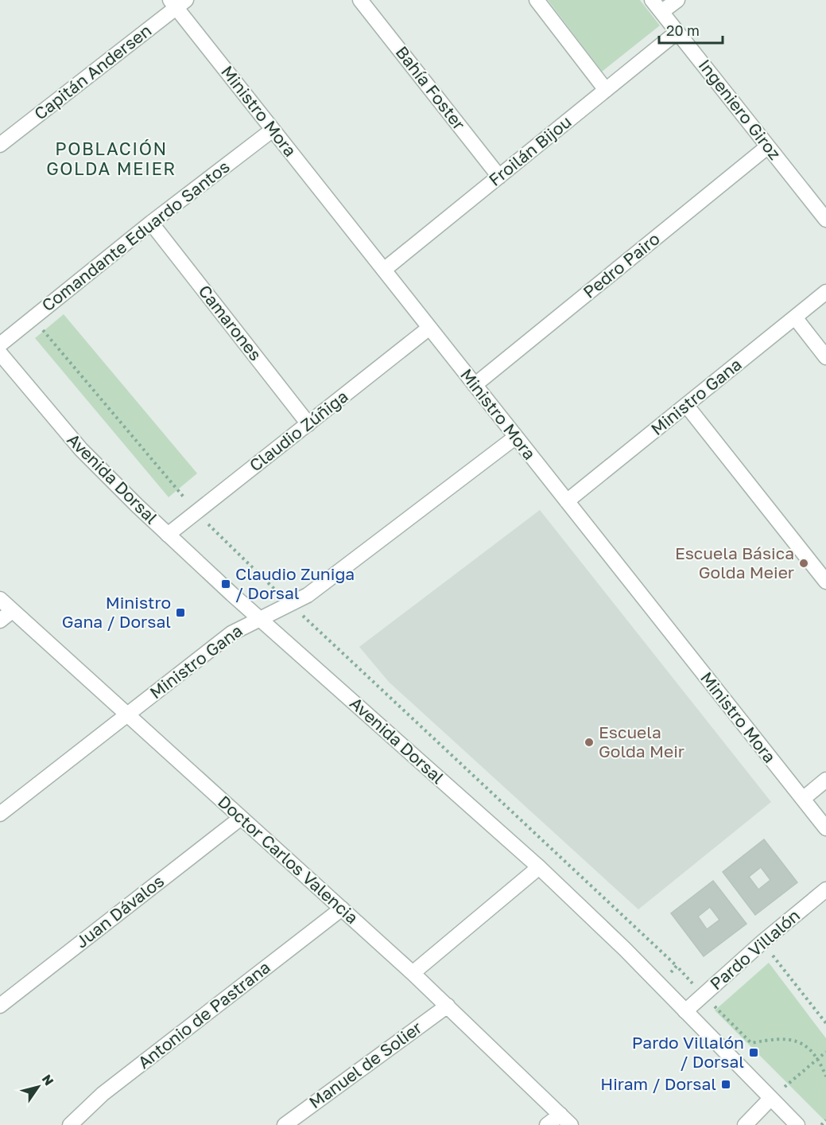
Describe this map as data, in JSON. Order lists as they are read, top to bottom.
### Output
{
  "streets": {
    "street": [
      "Capitán Andersen",
      "Bahía Foster",
      "Ingeniero Giroz",
      "Ministro Mora",
      "Froilán Bijou",
      "Comandante Eduardo Santos",
      "Pedro Pairo",
      "Camarones",
      "Ministro Gana",
      "Claudio Zúñiga",
      "Avenida Dorsal",
      "Doctor Carlos Valencia",
      "Juan Dávalos",
      "Pardo Villalón",
      "Antonio de Pastrana",
      "Manuel de Solier"
    ]
  },
  "crossings": [
    ["Capitán Andersen", "Ministro Mora"],
    ["Bahía Foster", "Froilán Bijou"],
    ["Ingeniero Giroz", "Froilán Bijou"],
    ["Ingeniero Giroz", "Pedro Pairo"],
    ["Ministro Mora", "Froilán Bijou"],
    ["Ministro Mora", "Comandante Eduardo Santos"],
    ["Ministro Mora", "Pedro Pairo"],
    ["Ministro Mora", "Ministro Gana"],
    ["Ministro Mora", "Claudio Zúñiga"],
    ["Comandante Eduardo Santos", "Camarones"],
    ["Camarones", "Claudio Zúñiga"],
    ["Ministro Gana", "Avenida Dorsal"],
    ["Ministro Gana", "Doctor Carlos Valencia"],
    ["Claudio Zúñiga", "Avenida Dorsal"],
    ["Avenida Dorsal", "Pardo Villalón"],
    ["Doctor Carlos Valencia", "Juan Dávalos"],
    ["Doctor Carlos Valencia", "Antonio de Pastrana"],
    ["Doctor Carlos Valencia", "Manuel de Solier"]
  ],
  "districts": ["POBLACIÓN GOLDA MEIER"],
  "places": {
    "other": ["Escuela Básica Golda Meier", "Escuela Golda Meir"],
    "transit": [
      "Claudio Zuniga / Dorsal",
      "Ministro Gana / Dorsal",
      "Pardo Villalón / Dorsal",
      "Hiram / Dorsal"
    ]
  },
  "scale_bar": "20 m",
  "north": "top right"
}
